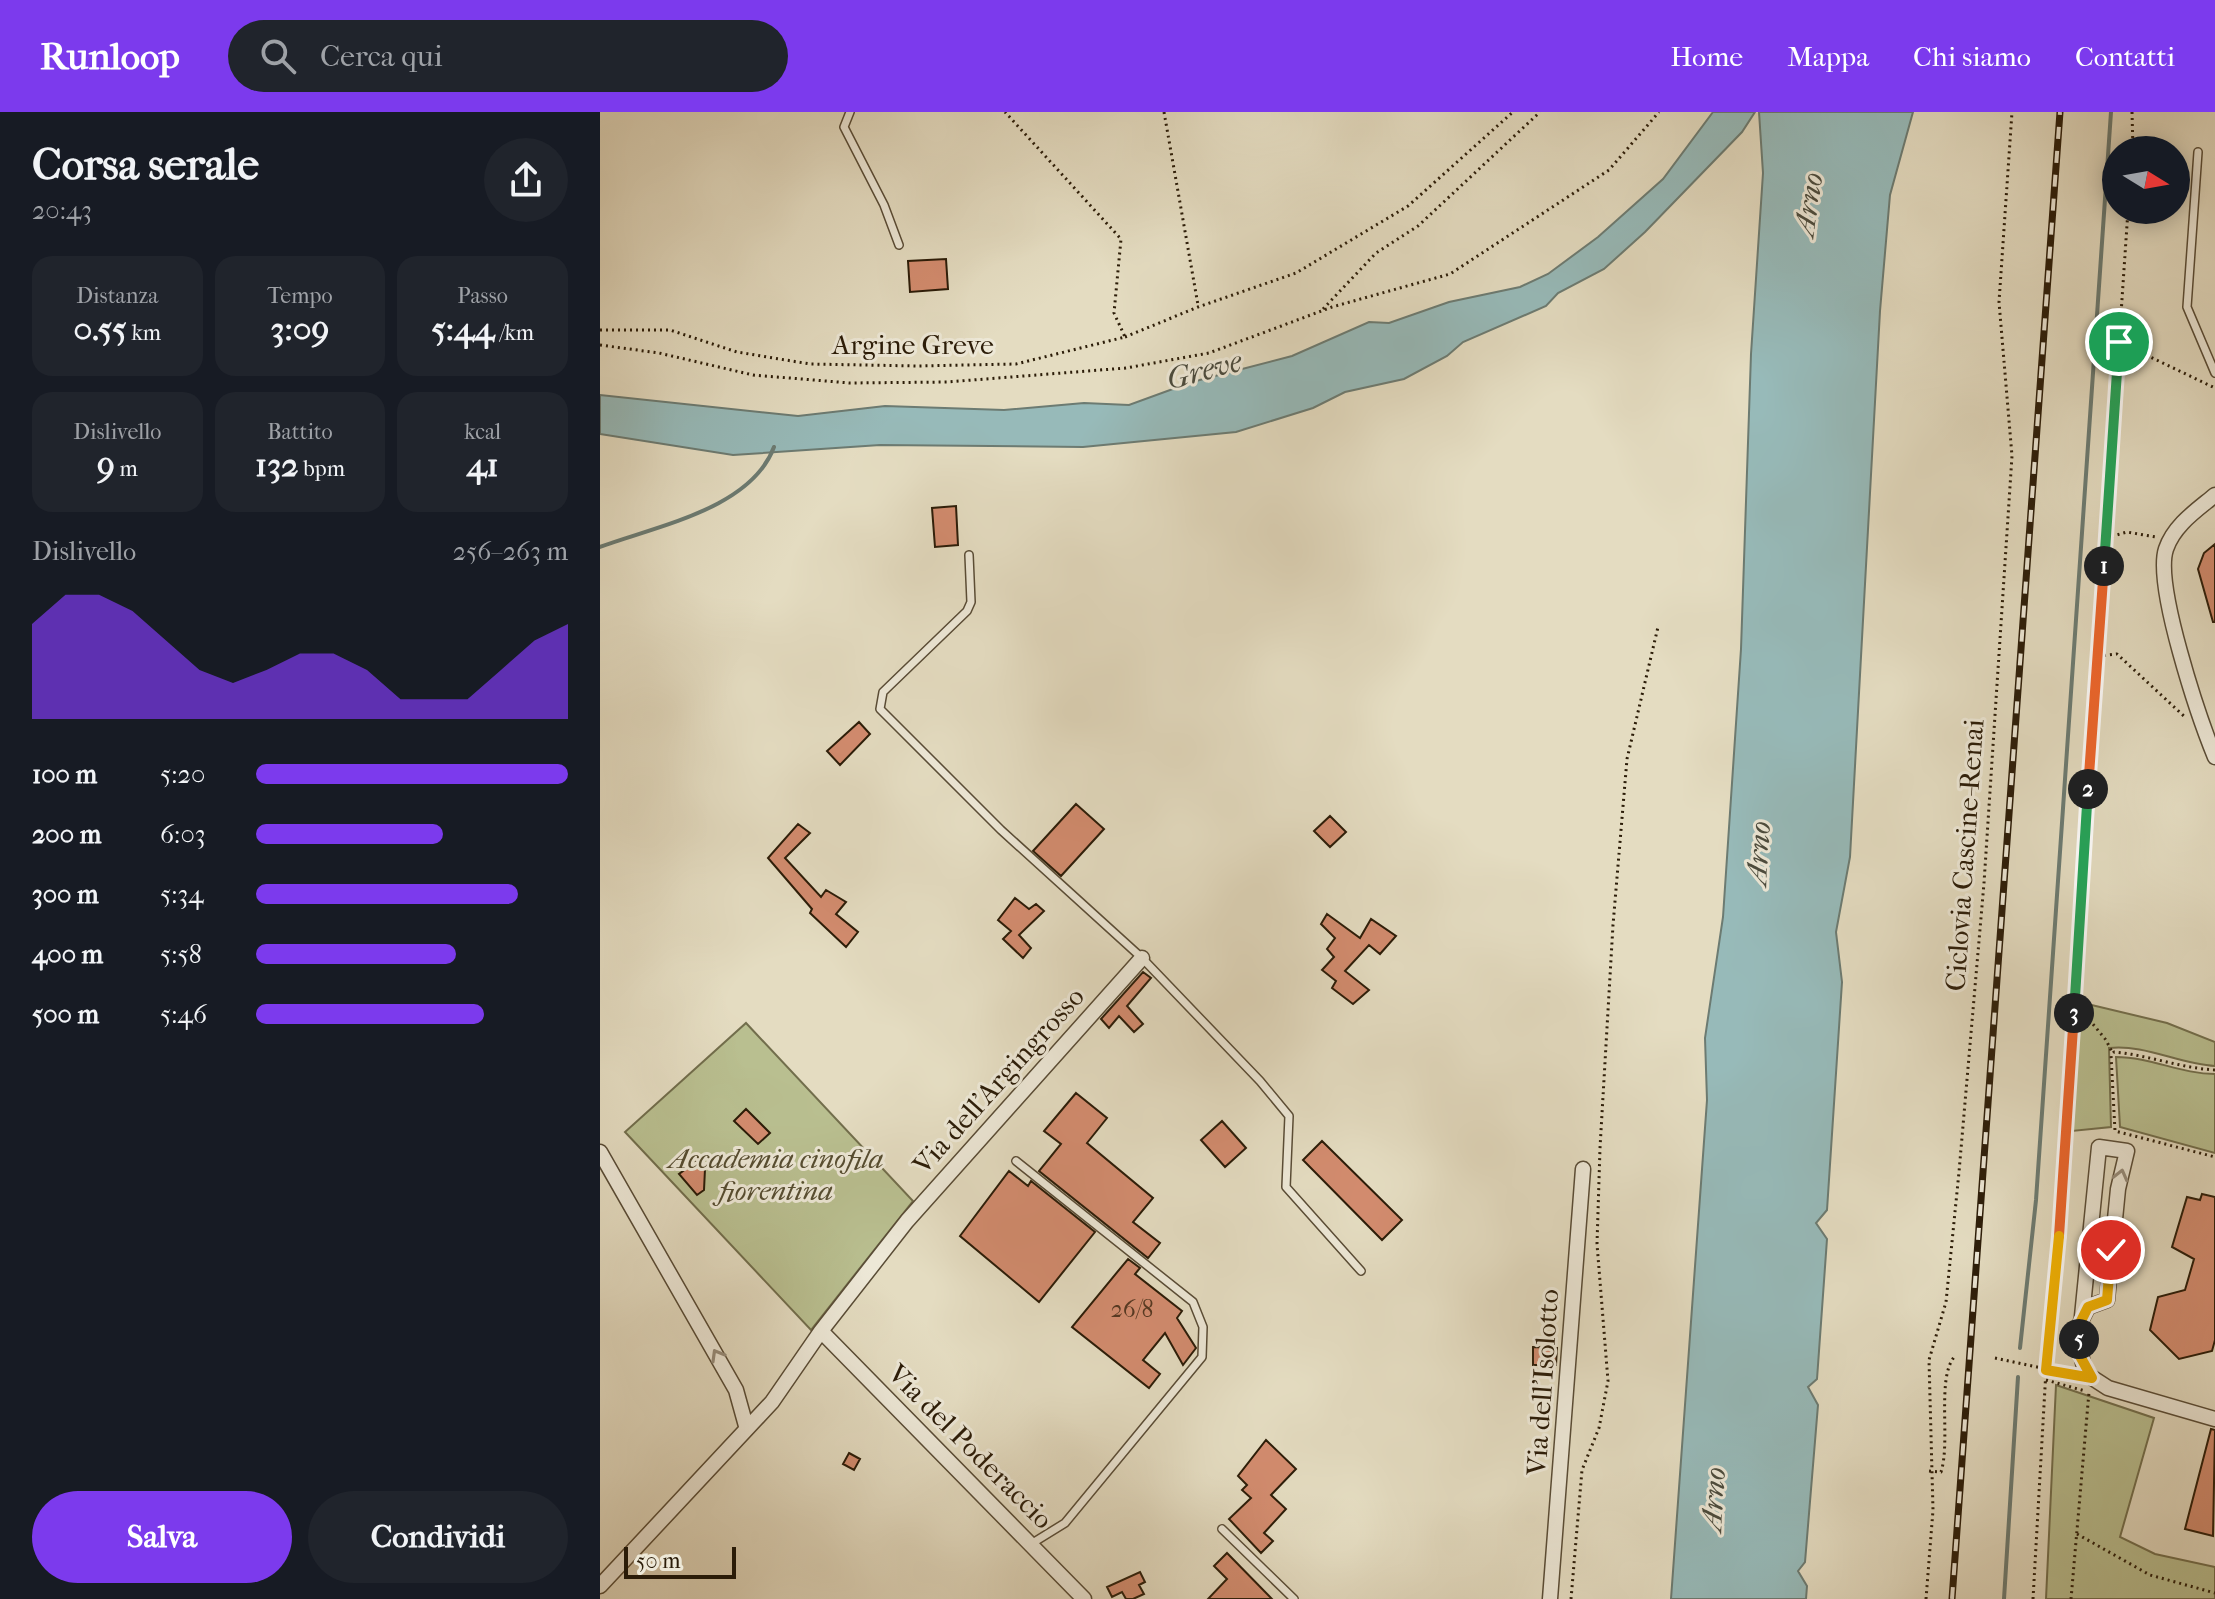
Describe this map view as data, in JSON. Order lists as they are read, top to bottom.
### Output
{
  "streets": {
    "street": ["Via dell'Argingrosso", "Via dell'Isolotto", "Via del Poderaccio"],
    "path": ["Argine Greve", "Ciclovia Cascine-Renai"]
  },
  "crossings": [
    ["Via dell'Argingrosso", "Via del Poderaccio"]
  ],
  "water": ["Arno", "Greve"],
  "parks": ["Accademia cinofila fiorentina"],
  "house_numbers": ["26/8"],
  "scale_bar": "50 m",
  "north": "right",
  "page": {
    "header": "Runloop",
    "search": "Cerca qui",
    "nav": [
      "Home",
      "Mappa",
      "Chi siamo",
      "Contatti"
    ],
    "heading": ["Corsa serale", "20:43"],
    "stats": [
      ["Distanza", "0.55 km"],
      ["Tempo", "3:09"],
      ["Passo", "5:44 /km"],
      ["Dislivello", "9 m"],
      ["Battito", "132 bpm"],
      ["kcal", "41"]
    ],
    "chart": ["Dislivello", "256–263 m"],
    "pins": [
      "1",
      "2",
      "3",
      "5"
    ],
    "list": [
      {
        "name": "100 m",
        "note": "5:20"
      },
      {
        "name": "200 m",
        "note": "6:03"
      },
      {
        "name": "300 m",
        "note": "5:34"
      },
      {
        "name": "400 m",
        "note": "5:58"
      },
      {
        "name": "500 m",
        "note": "5:46"
      }
    ],
    "buttons": ["Salva", "Condividi"],
    "scale": "50 m"
  }
}
